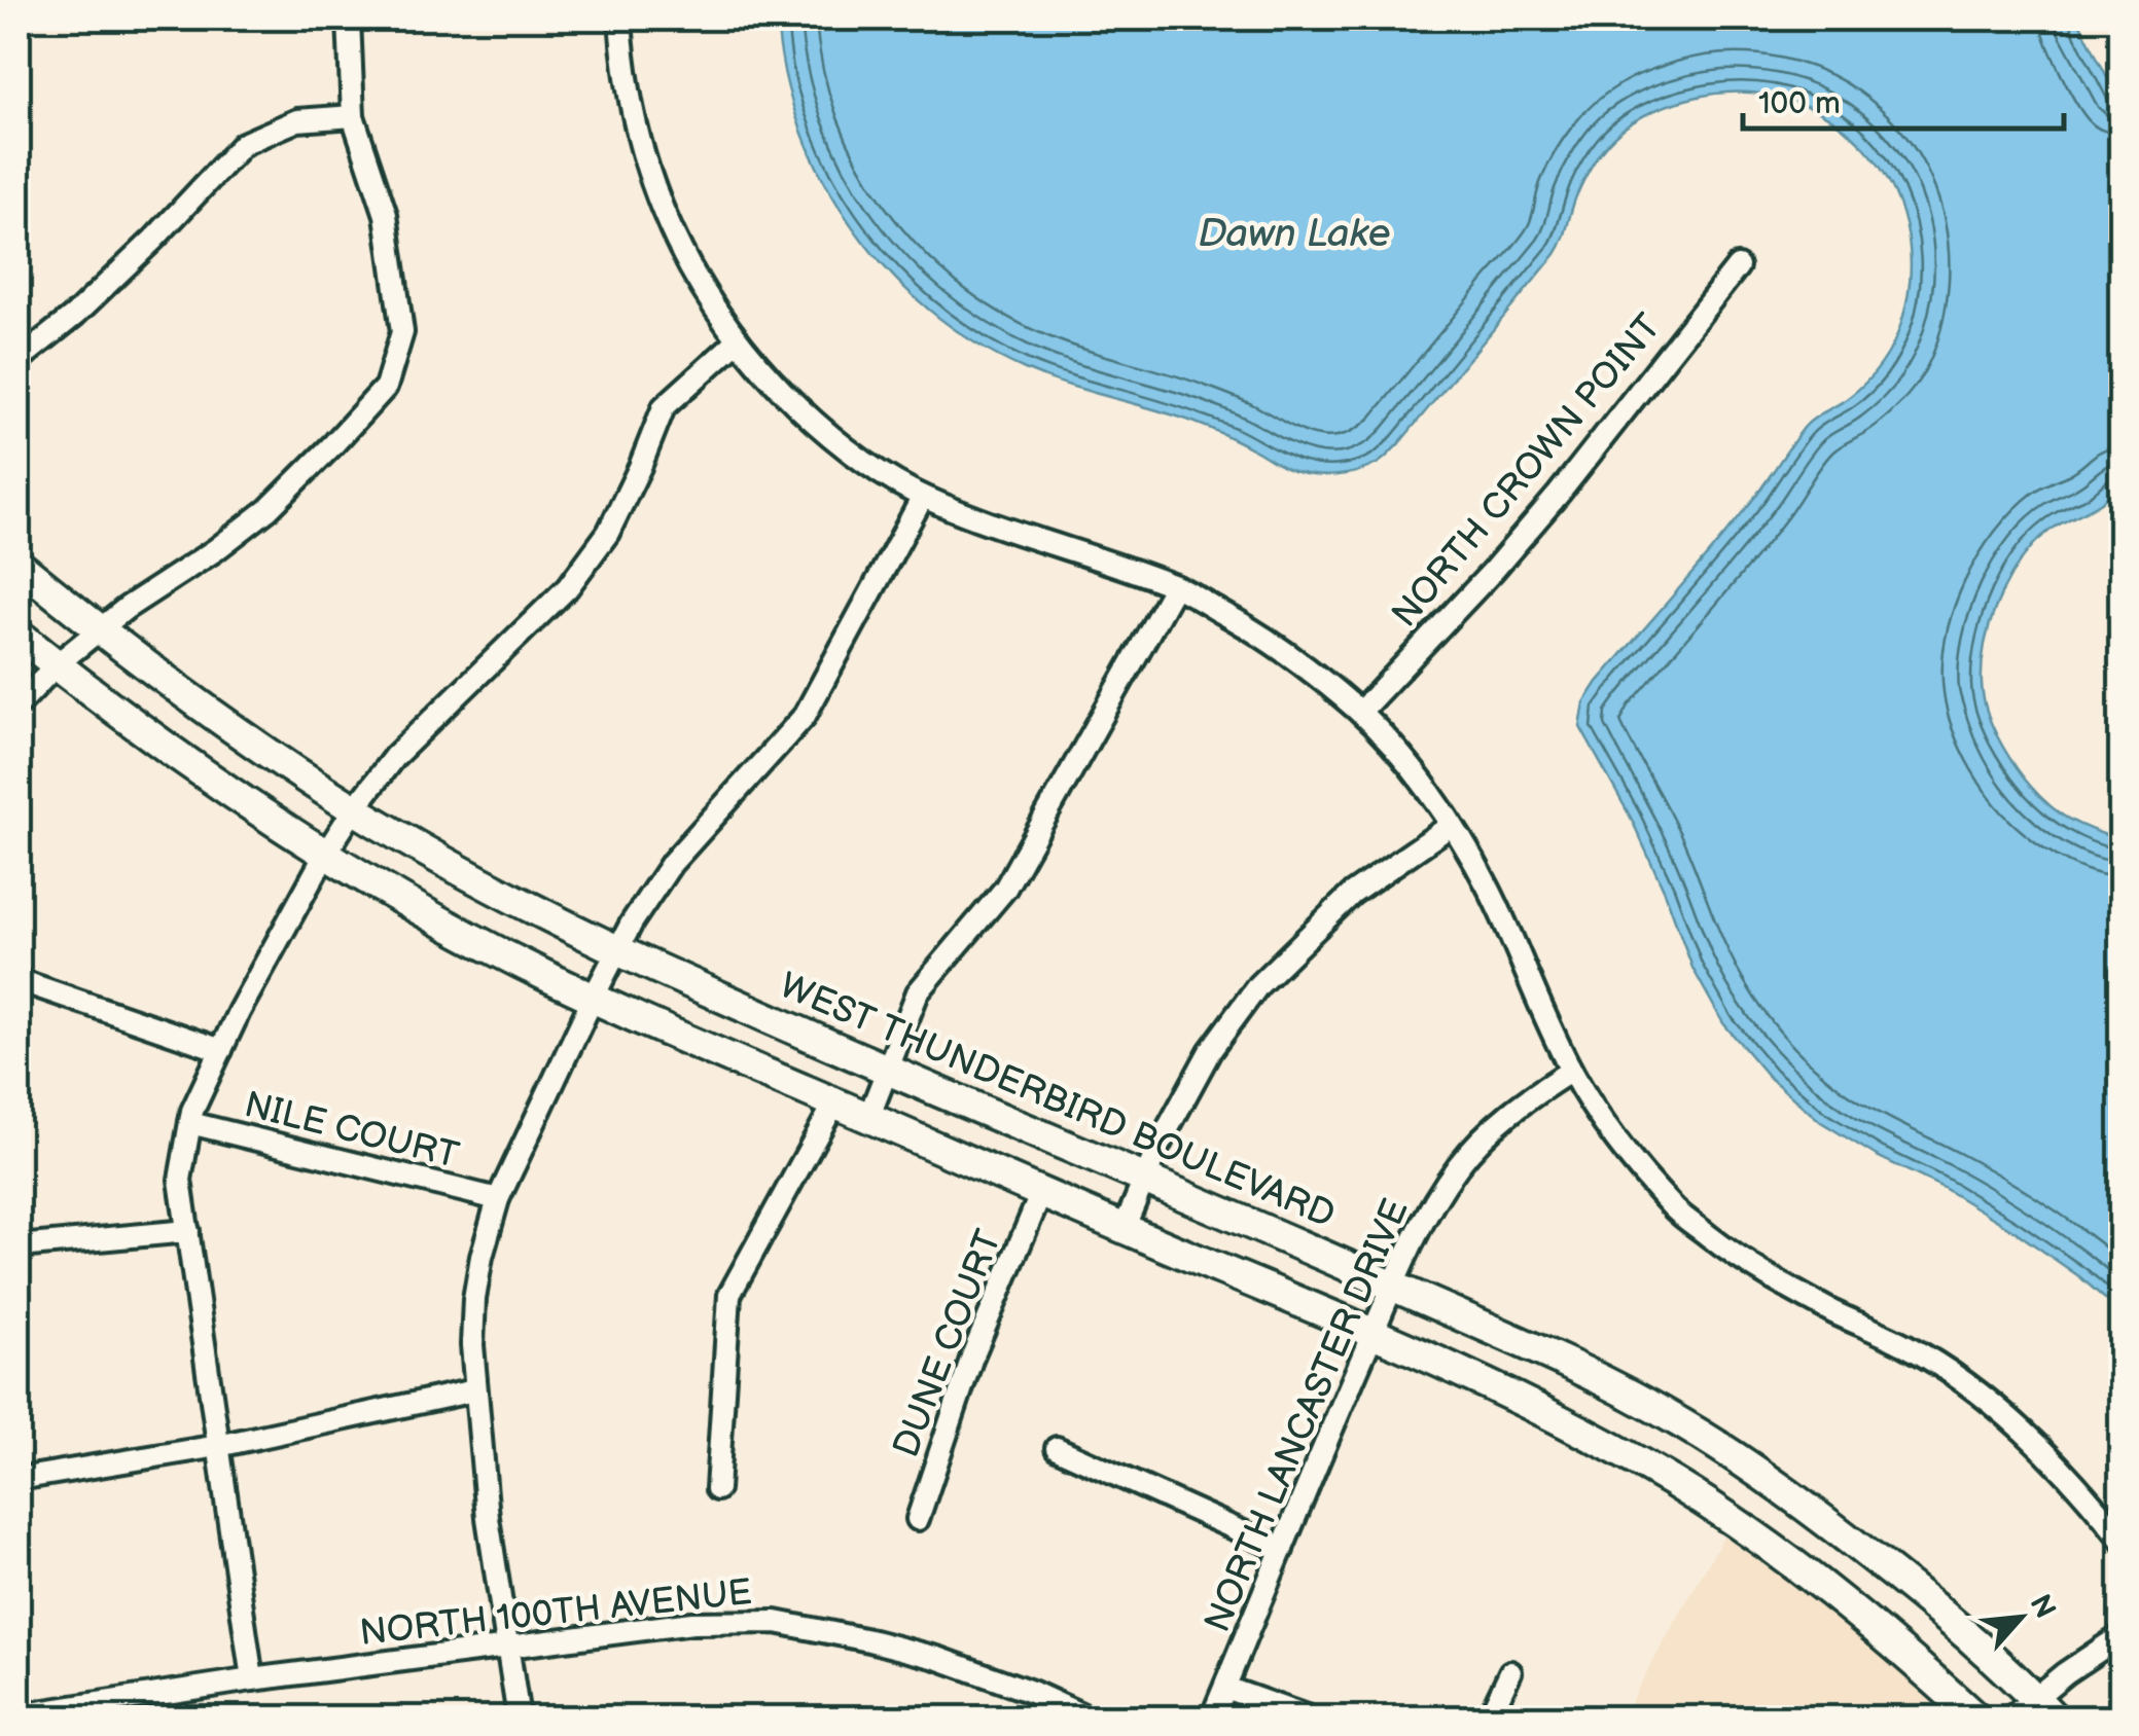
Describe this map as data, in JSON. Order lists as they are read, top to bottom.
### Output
{
  "streets": {
    "street": [
      "NORTH CROWN POINT",
      "WEST THUNDERBIRD BOULEVARD",
      "NILE COURT",
      "DUNE COURT",
      "NORTH LANCASTER DRIVE",
      "NORTH 100TH AVENUE"
    ]
  },
  "crossings": [
    ["WEST THUNDERBIRD BOULEVARD", "NORTH LANCASTER DRIVE"]
  ],
  "water": ["Dawn Lake"],
  "scale_bar": "100 m",
  "north": "top right"
}
